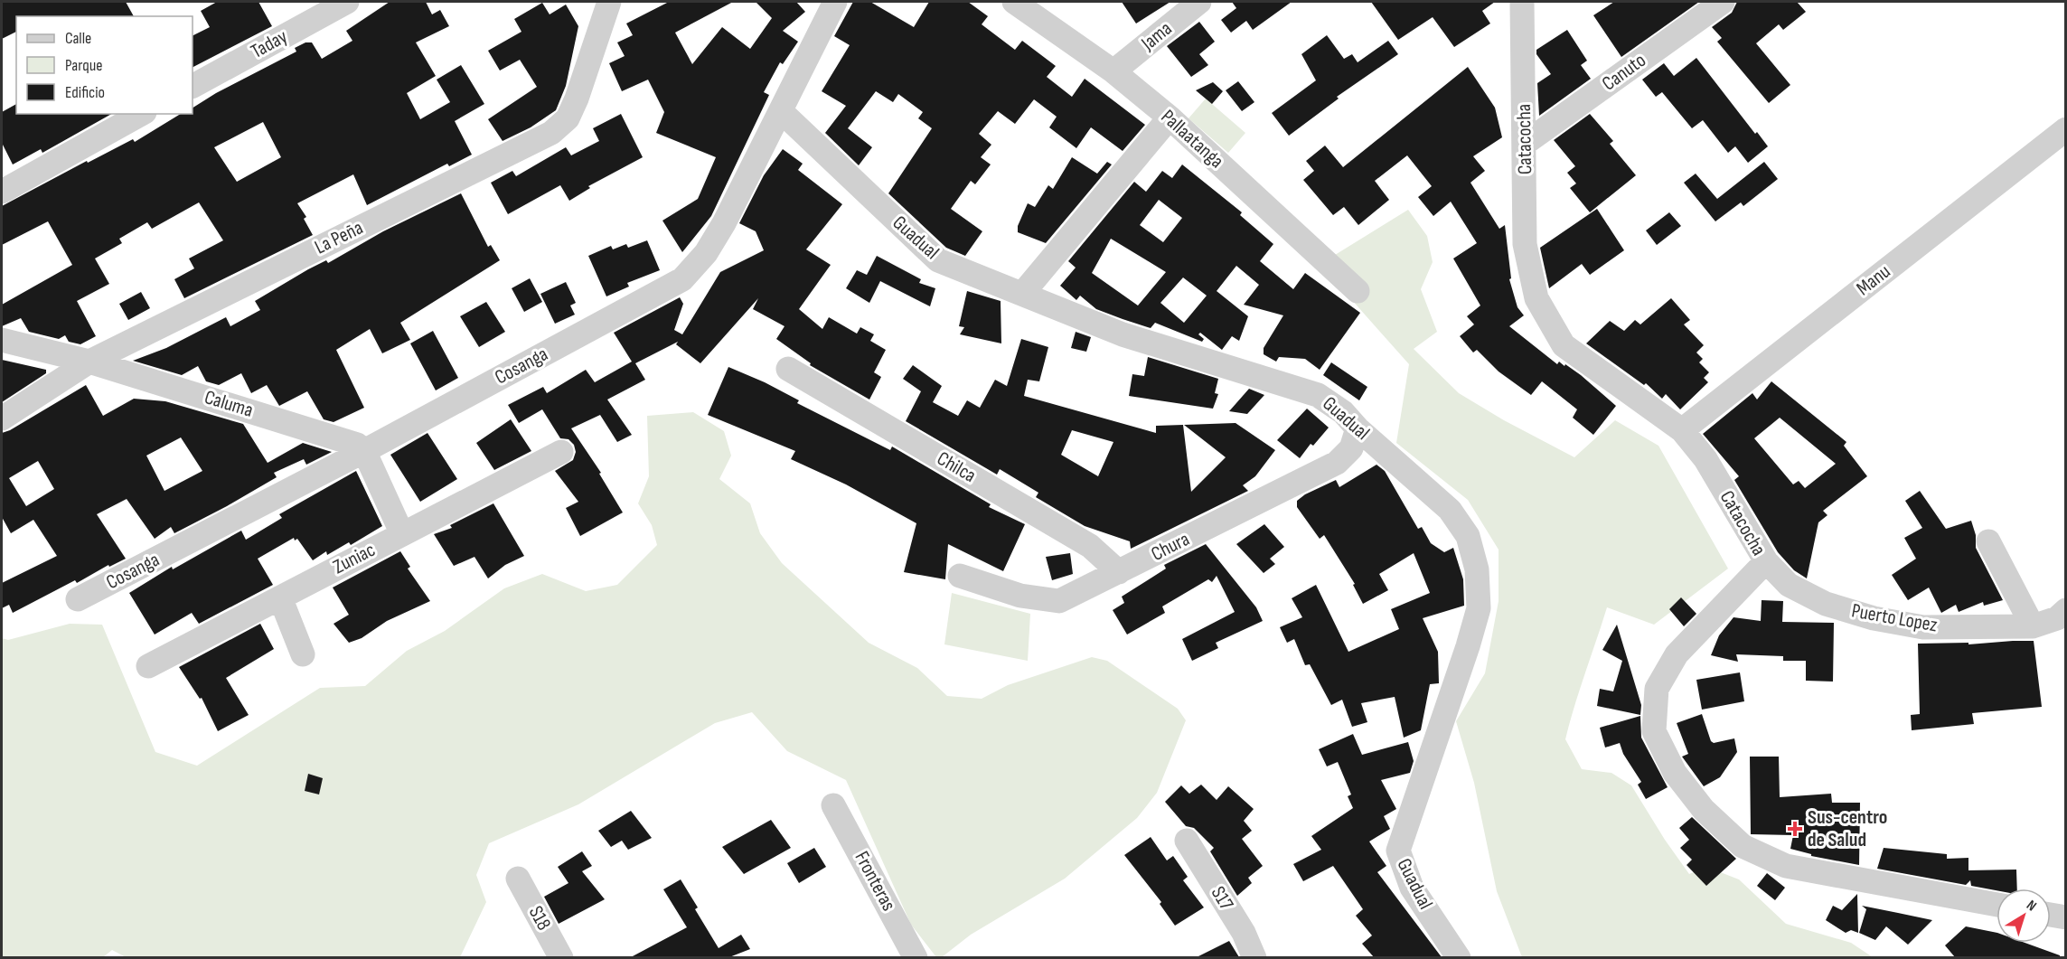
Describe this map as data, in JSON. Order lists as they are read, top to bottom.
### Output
{
  "streets": {
    "street": [
      "Jama",
      "Taday",
      "Canuto",
      "Pallaatanga",
      "Catacocha",
      "La Peña",
      "Guadual",
      "Manu",
      "Cosanga",
      "Caluma",
      "Chilca",
      "Chura",
      "Zuniac",
      "Puerto Lopez",
      "Fronteras",
      "S17",
      "S18"
    ]
  },
  "crossings": [
    ["Jama", "Pallaatanga"],
    ["Canuto", "Catacocha"],
    ["Catacocha", "Manu"],
    ["Catacocha", "Puerto Lopez"],
    ["La Peña", "Caluma"],
    ["Guadual", "Cosanga"],
    ["Guadual", "Chura"],
    ["Cosanga", "Caluma"],
    ["Chilca", "Chura"]
  ],
  "places": {
    "health": ["Sus-centro de Salud"]
  },
  "legend": ["Calle", "Parque", "Edificio"],
  "north": "top right"
}
